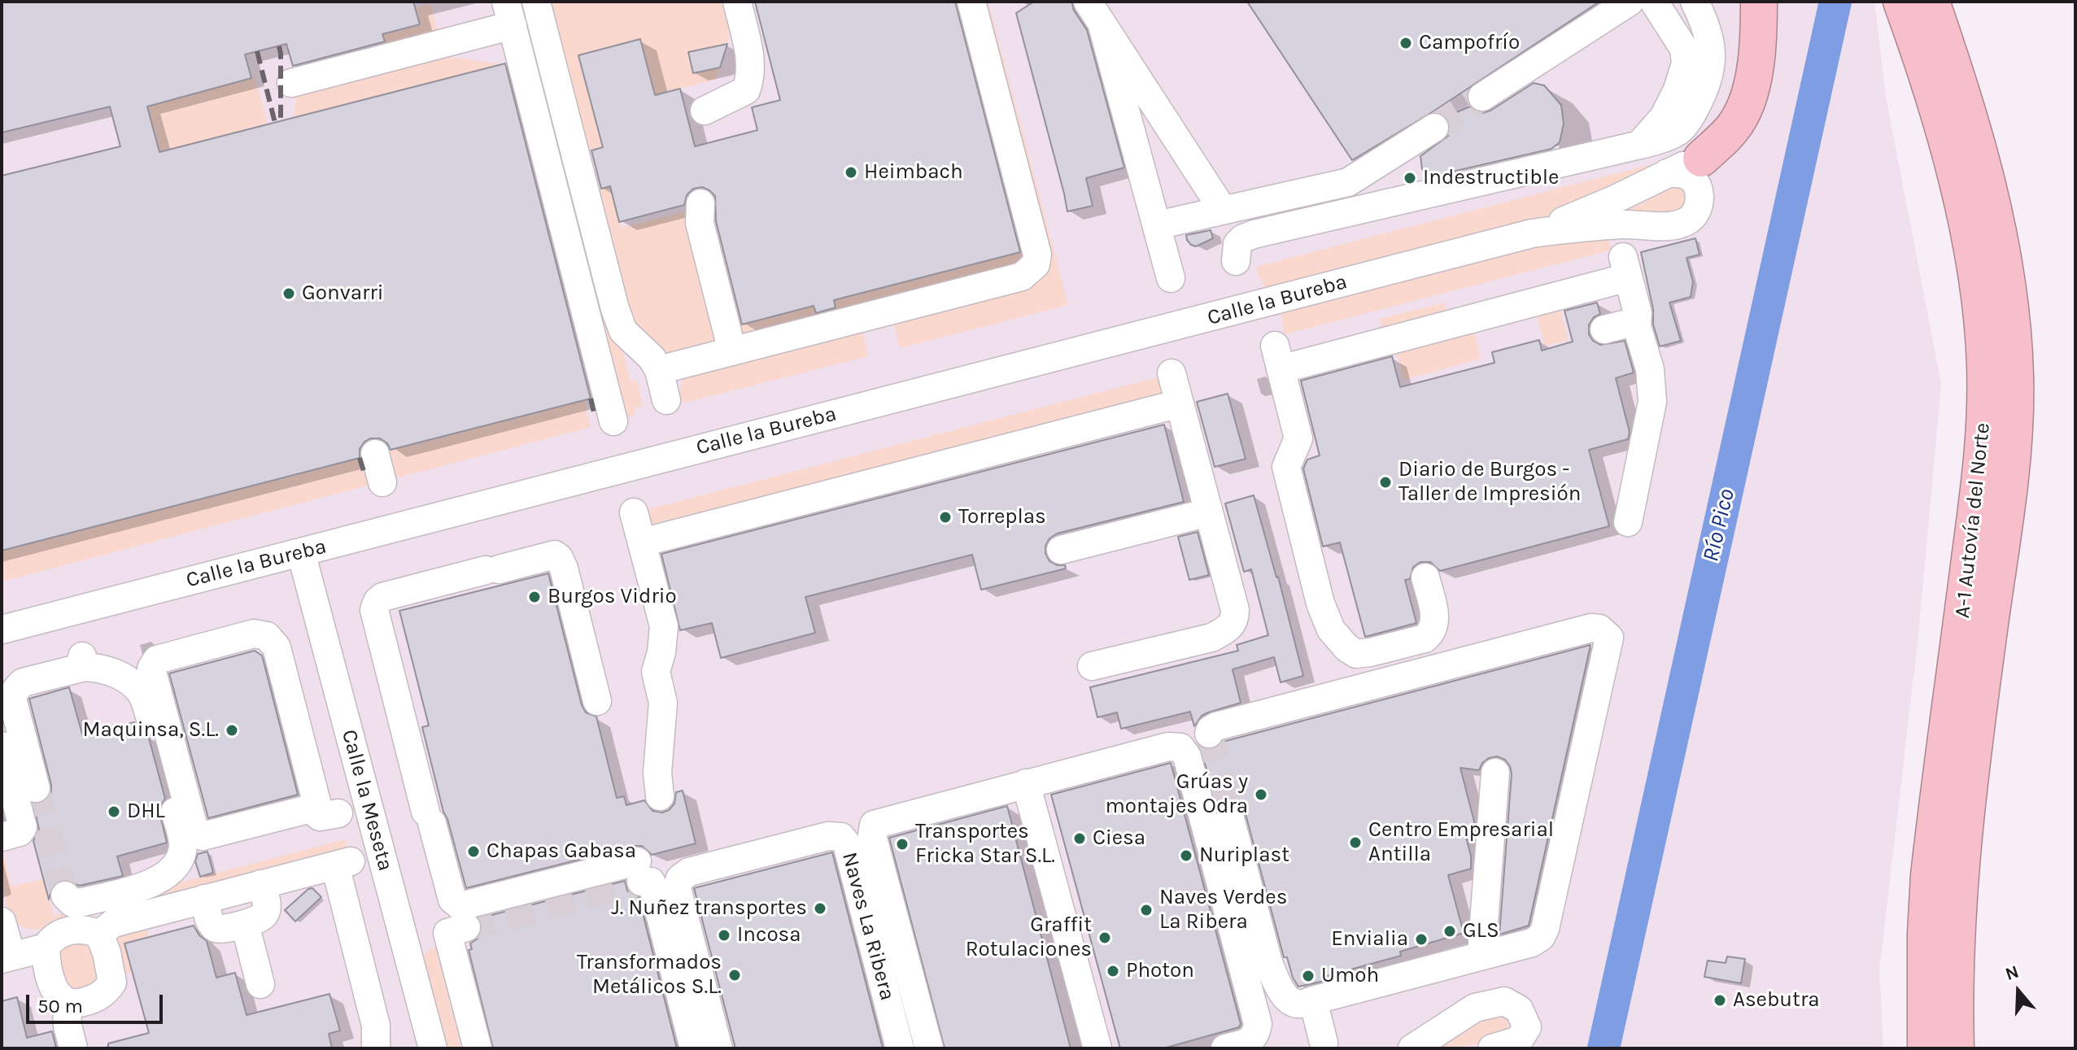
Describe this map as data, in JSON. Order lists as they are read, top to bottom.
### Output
{
  "streets": {
    "highway": ["A-1 Autovía del Norte"],
    "street": ["Calle la Bureba", "Calle la Meseta", "Naves La Ribera"]
  },
  "crossings": [
    ["Calle la Bureba", "Calle la Meseta"]
  ],
  "water": ["Río Pico"],
  "places": [
    "Campofrío",
    "Heimbach",
    "Indestructible",
    "Gonvarri",
    "Diario de Burgos - Taller de Impresión",
    "Torreplas",
    "Burgos Vidrio",
    "Maquinsa, S.L.",
    "Grúas y montajes Odra",
    "DHL",
    "Ciesa",
    "Centro Empresarial Antilla",
    "Transportes Fricka Star S.L.",
    "Chapas Gabasa",
    "Nuriplast",
    "J. Nuñez transportes",
    "Naves Verdes La Ribera",
    "GLS",
    "Incosa",
    "Graffit Rotulaciones",
    "Envialia",
    "Photon",
    "Transformados Metálicos S.L.",
    "Umoh",
    "Asebutra"
  ],
  "scale_bar": "50 m",
  "north": "top"
}
